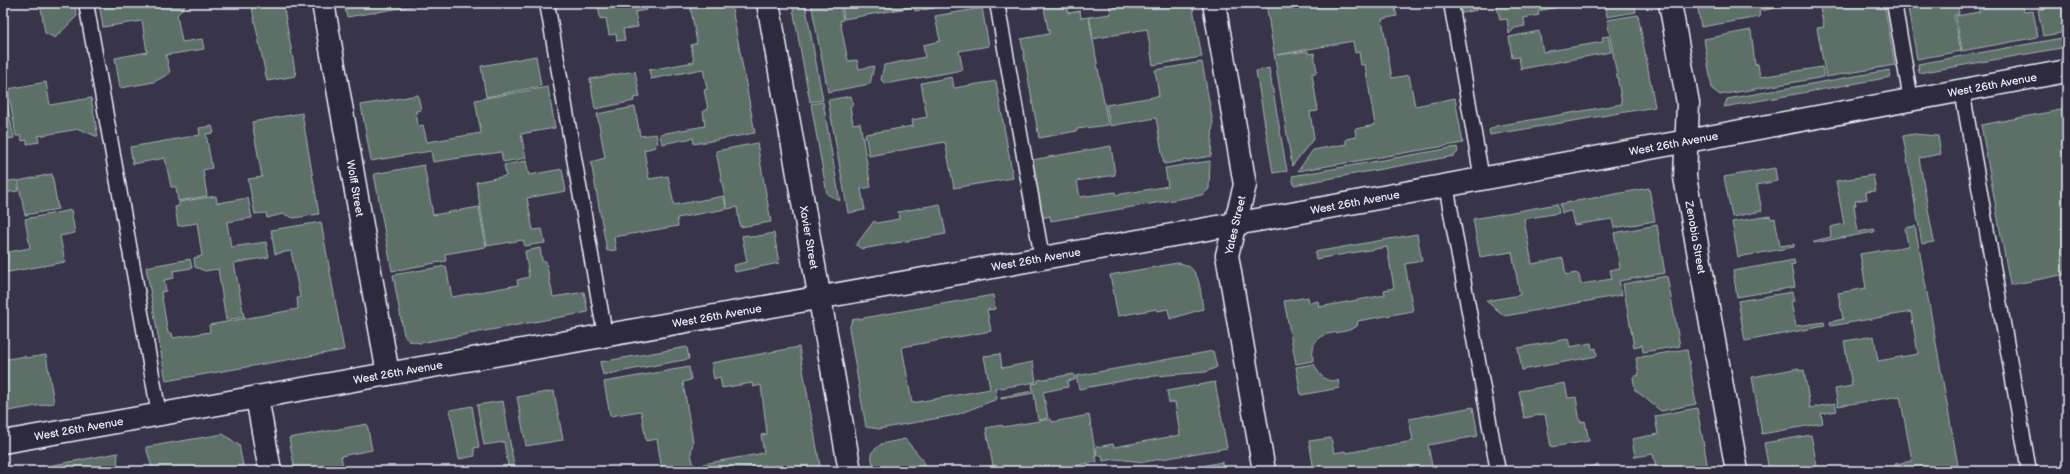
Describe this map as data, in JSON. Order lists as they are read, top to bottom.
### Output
{
  "streets": {
    "street": [
      "West 26th Avenue",
      "Wolff Street",
      "Yates Street",
      "Xavier Street",
      "Zenobia Street"
    ]
  },
  "crossings": [
    ["West 26th Avenue", "Wolff Street"],
    ["West 26th Avenue", "Yates Street"],
    ["West 26th Avenue", "Xavier Street"],
    ["West 26th Avenue", "Zenobia Street"]
  ]
}
